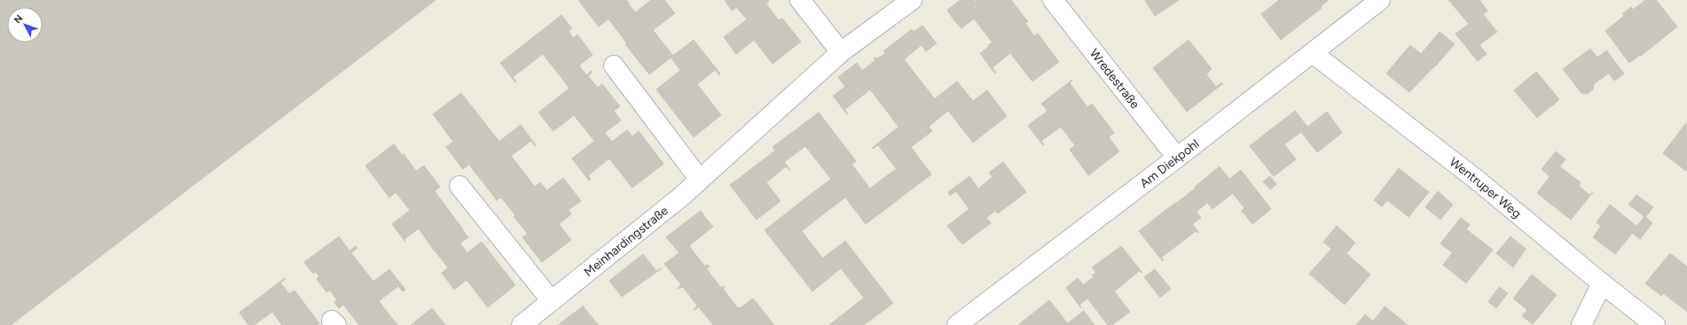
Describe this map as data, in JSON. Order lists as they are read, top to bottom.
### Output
{
  "streets": {
    "street": [
      "Wredestraße",
      "Am Diekpohl",
      "Wentruper Weg",
      "Meinhardingstraße"
    ]
  },
  "crossings": [
    ["Wredestraße", "Am Diekpohl"],
    ["Am Diekpohl", "Wentruper Weg"]
  ],
  "north": "top left"
}
